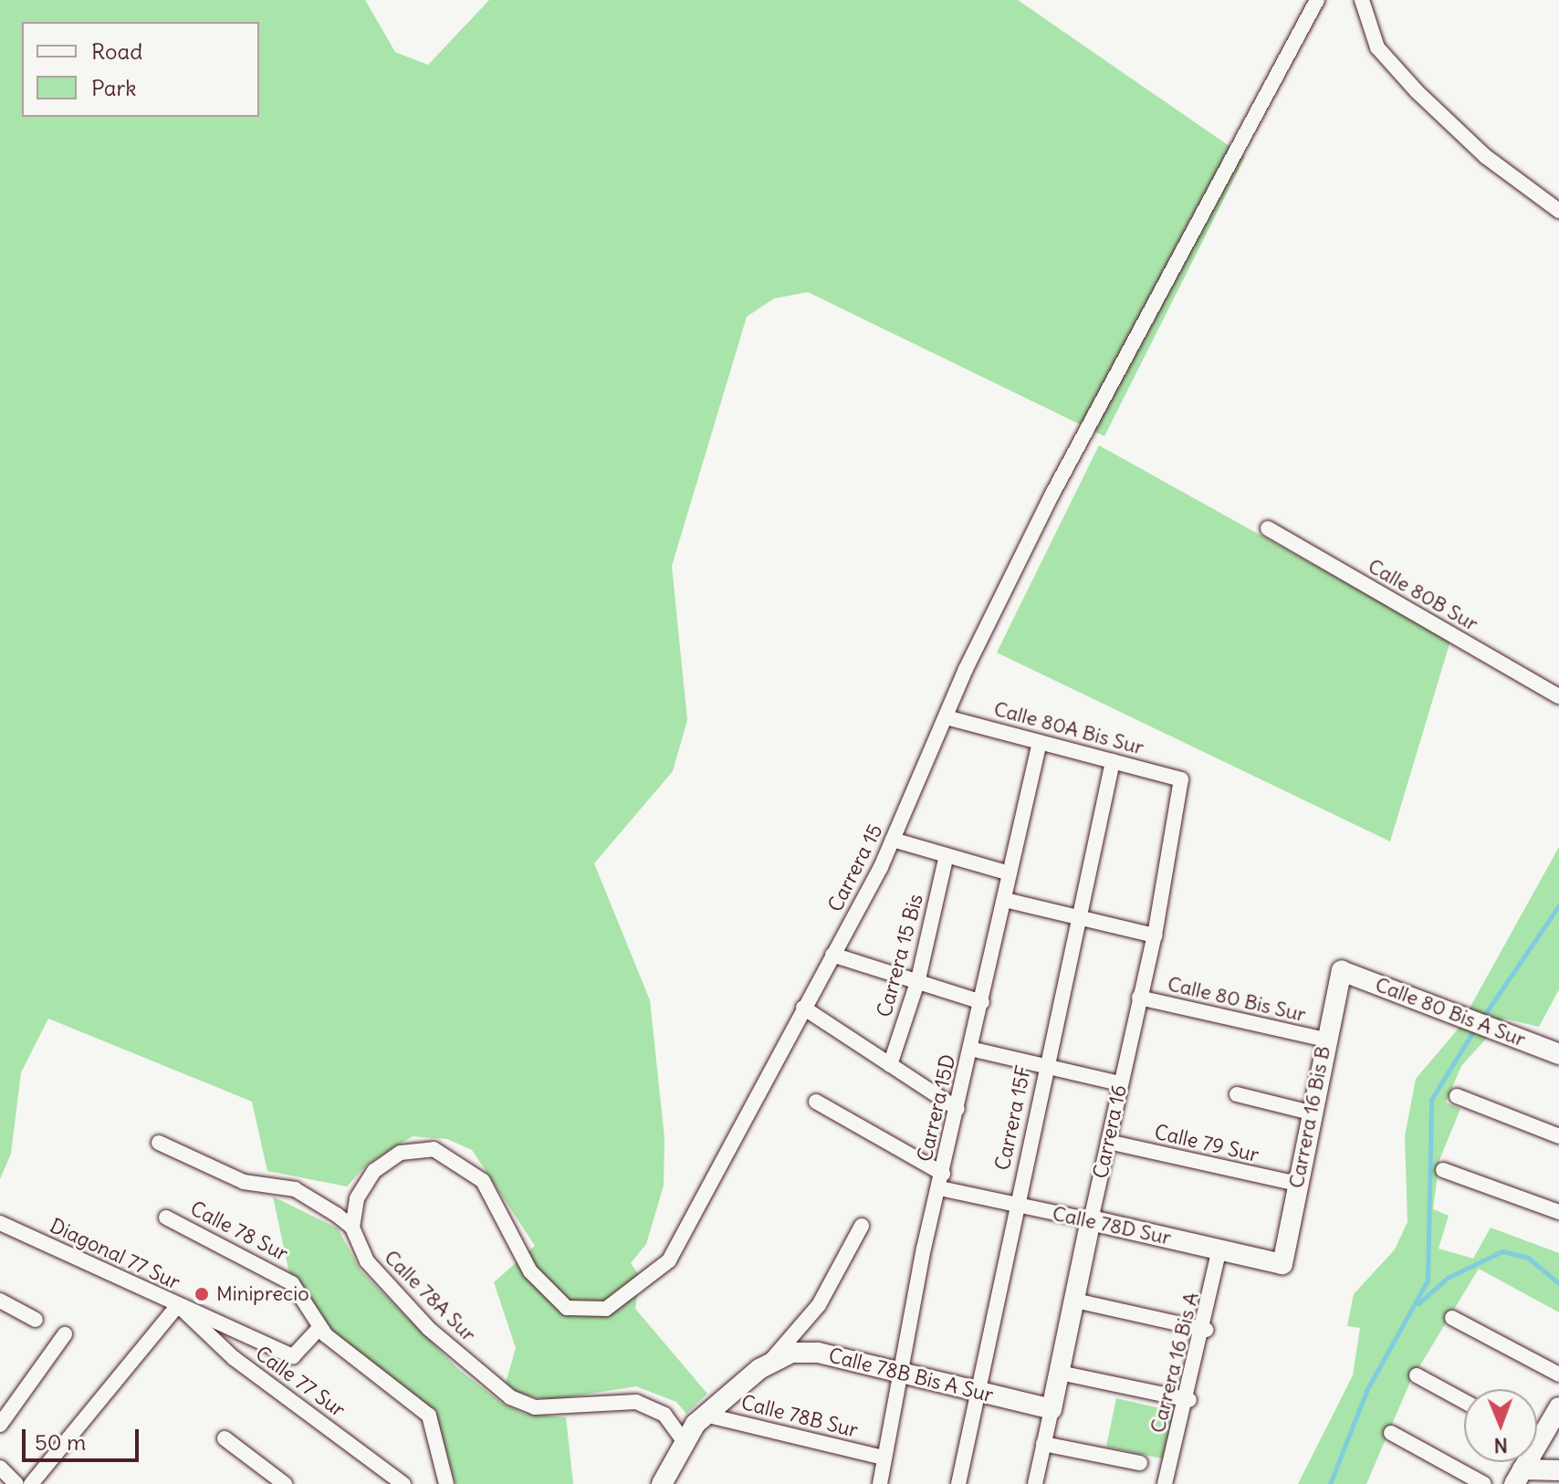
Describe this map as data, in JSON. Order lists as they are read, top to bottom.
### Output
{
  "streets": {
    "street": [
      "Calle 80B Sur",
      "Calle 80A Bis Sur",
      "Carrera 15",
      "Carrera 15 Bis",
      "Calle 80 Bis Sur",
      "Calle 80 Bis A Sur",
      "Carrera 15D",
      "Carrera 16 Bis B",
      "Carrera 15F",
      "Carrera 16",
      "Calle 79 Sur",
      "Calle 78D Sur",
      "Calle 78 Sur",
      "Diagonal 77 Sur",
      "Calle 78A Sur",
      "Carrera 16 Bis A",
      "Calle 78B Bis A Sur",
      "Calle 77 Sur",
      "Calle 78B Sur"
    ]
  },
  "crossings": [
    ["Calle 80A Bis Sur", "Carrera 15"],
    ["Calle 80A Bis Sur", "Carrera 15D"],
    ["Calle 80A Bis Sur", "Carrera 15F"],
    ["Calle 80A Bis Sur", "Carrera 16"],
    ["Carrera 15", "Calle 78A Sur"],
    ["Calle 80 Bis Sur", "Carrera 16 Bis B"],
    ["Calle 80 Bis Sur", "Carrera 16"],
    ["Calle 80 Bis A Sur", "Carrera 16 Bis B"],
    ["Carrera 15D", "Calle 78D Sur"],
    ["Carrera 15D", "Calle 78B Bis A Sur"],
    ["Carrera 15D", "Calle 78B Sur"],
    ["Carrera 16 Bis B", "Calle 79 Sur"],
    ["Carrera 16 Bis B", "Calle 78D Sur"],
    ["Carrera 15F", "Calle 78D Sur"],
    ["Carrera 15F", "Calle 78B Bis A Sur"],
    ["Carrera 16", "Calle 79 Sur"],
    ["Carrera 16", "Calle 78D Sur"],
    ["Carrera 16", "Calle 78B Bis A Sur"],
    ["Calle 78D Sur", "Carrera 16 Bis A"],
    ["Calle 78 Sur", "Diagonal 77 Sur"],
    ["Diagonal 77 Sur", "Calle 77 Sur"]
  ],
  "places": ["Miniprecio"],
  "legend": ["Road", "Park"],
  "scale_bar": "50 m",
  "north": "bottom"
}
